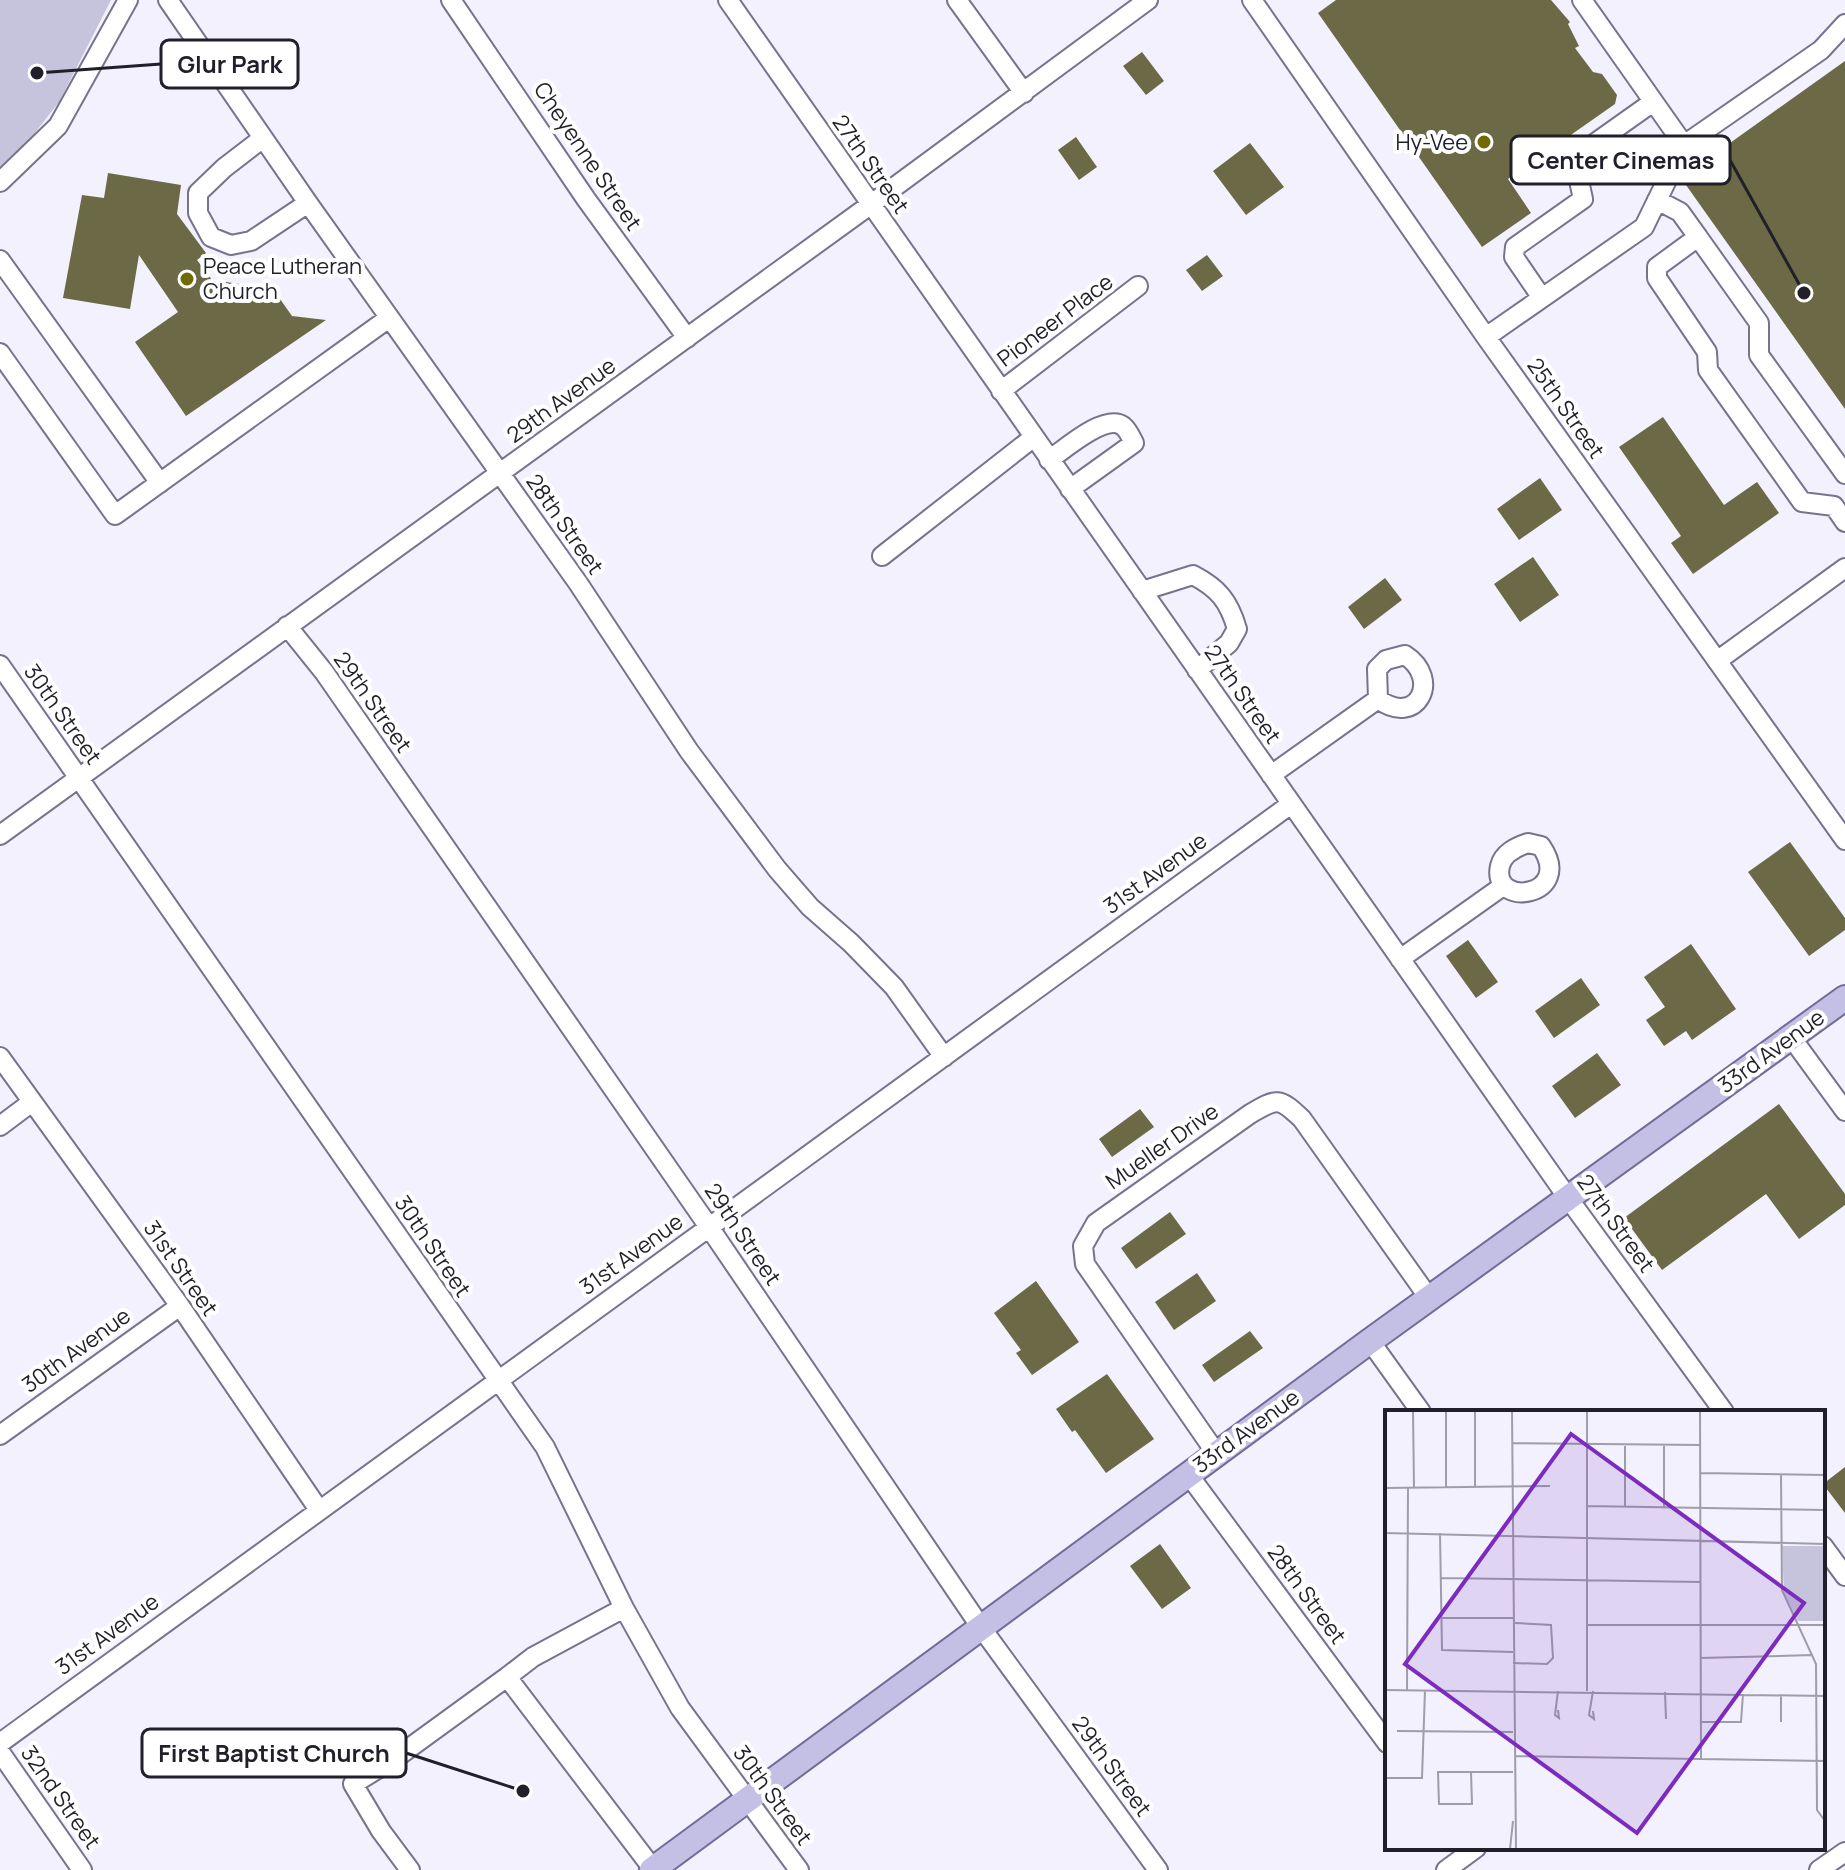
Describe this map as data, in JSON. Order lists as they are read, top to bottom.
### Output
{
  "streets": {
    "main road": ["33rd Avenue"],
    "street": [
      "Cheyenne Street",
      "27th Street",
      "Pioneer Place",
      "29th Avenue",
      "25th Street",
      "28th Street",
      "29th Street",
      "30th Street",
      "31st Avenue",
      "Mueller Drive",
      "31st Street",
      "30th Avenue",
      "32nd Street"
    ]
  },
  "crossings": [
    ["Cheyenne Street", "29th Avenue"],
    ["27th Street", "Pioneer Place"],
    ["27th Street", "29th Avenue"],
    ["27th Street", "31st Avenue"],
    ["27th Street", "33rd Avenue"],
    ["29th Avenue", "28th Street"],
    ["29th Avenue", "29th Street"],
    ["29th Avenue", "30th Street"],
    ["28th Street", "31st Avenue"],
    ["28th Street", "33rd Avenue"],
    ["29th Street", "31st Avenue"],
    ["29th Street", "33rd Avenue"],
    ["30th Street", "31st Avenue"],
    ["30th Street", "33rd Avenue"],
    ["31st Avenue", "31st Street"],
    ["33rd Avenue", "Mueller Drive"],
    ["31st Street", "30th Avenue"]
  ],
  "places": [
    "Glur Park",
    "Hy-Vee",
    "Peace Lutheran Church",
    "Center Cinemas",
    "First Baptist Church"
  ]
}
